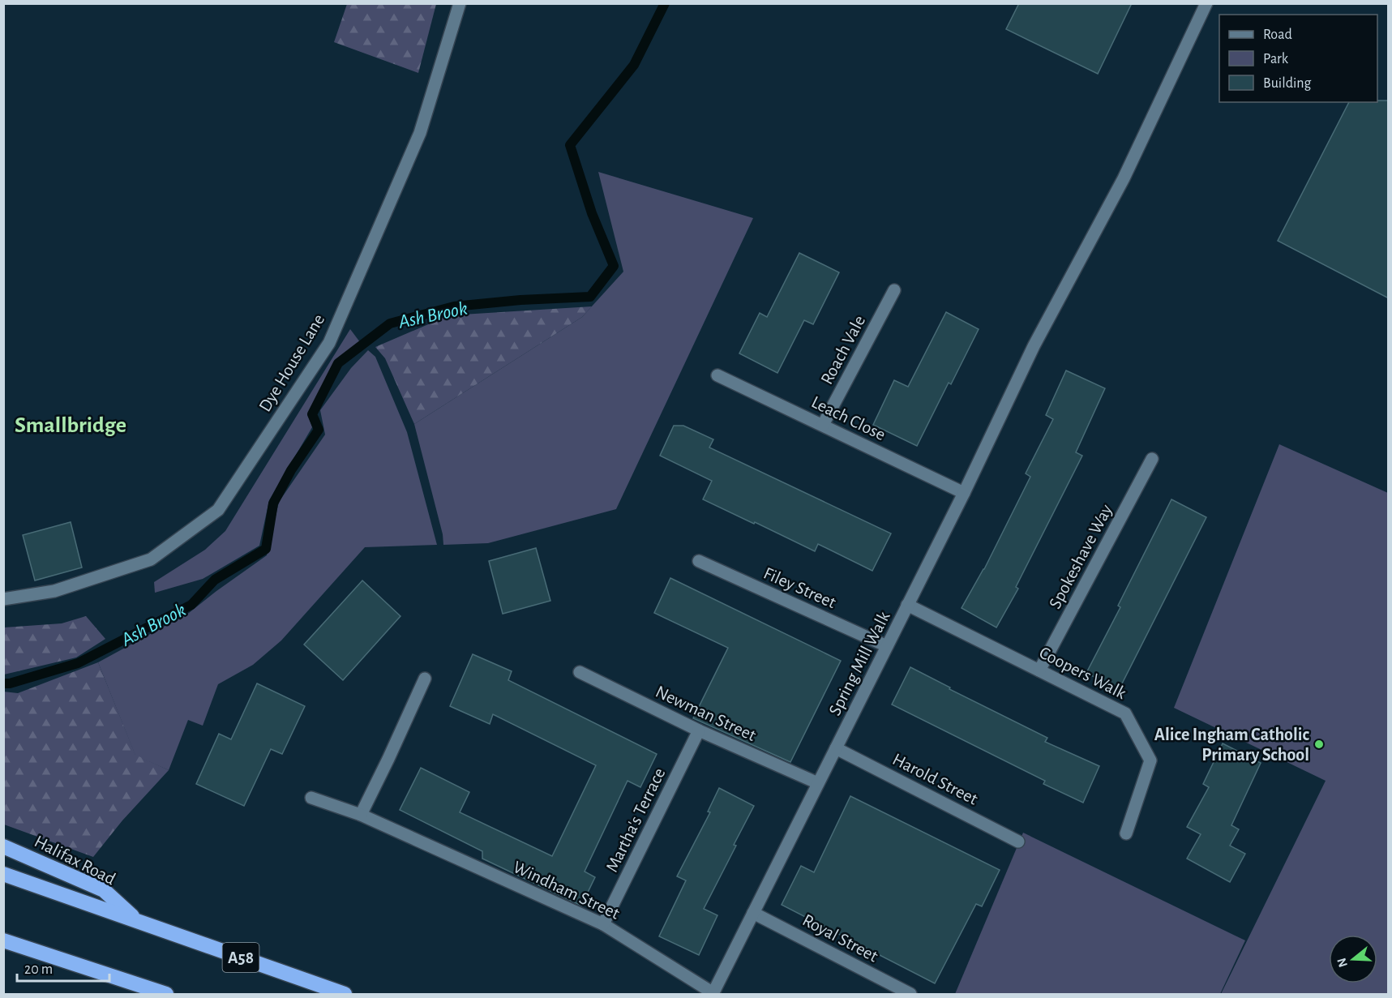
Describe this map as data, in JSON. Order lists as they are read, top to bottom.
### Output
{
  "streets": {
    "highway": ["Halifax Road", "A58"],
    "street": [
      "Roach Vale",
      "Dye House Lane",
      "Leach Close",
      "Spokeshave Way",
      "Filey Street",
      "Spring Mill Walk",
      "Coopers Walk",
      "Newman Street",
      "Harold Street",
      "Martha's Terrace",
      "Windham Street",
      "Royal Street"
    ]
  },
  "crossings": [
    ["Roach Vale", "Leach Close"],
    ["Leach Close", "Spring Mill Walk"],
    ["Spokeshave Way", "Coopers Walk"],
    ["Filey Street", "Spring Mill Walk"],
    ["Spring Mill Walk", "Coopers Walk"],
    ["Spring Mill Walk", "Newman Street"],
    ["Spring Mill Walk", "Harold Street"],
    ["Spring Mill Walk", "Windham Street"],
    ["Spring Mill Walk", "Royal Street"],
    ["Newman Street", "Martha's Terrace"],
    ["Martha's Terrace", "Windham Street"],
    ["Halifax Road", "A58"]
  ],
  "districts": ["Smallbridge"],
  "water": ["Ash Brook"],
  "places": ["Alice Ingham Catholic Primary School"],
  "legend": ["Road", "Park", "Building"],
  "scale_bar": "20 m",
  "north": "left"
}
